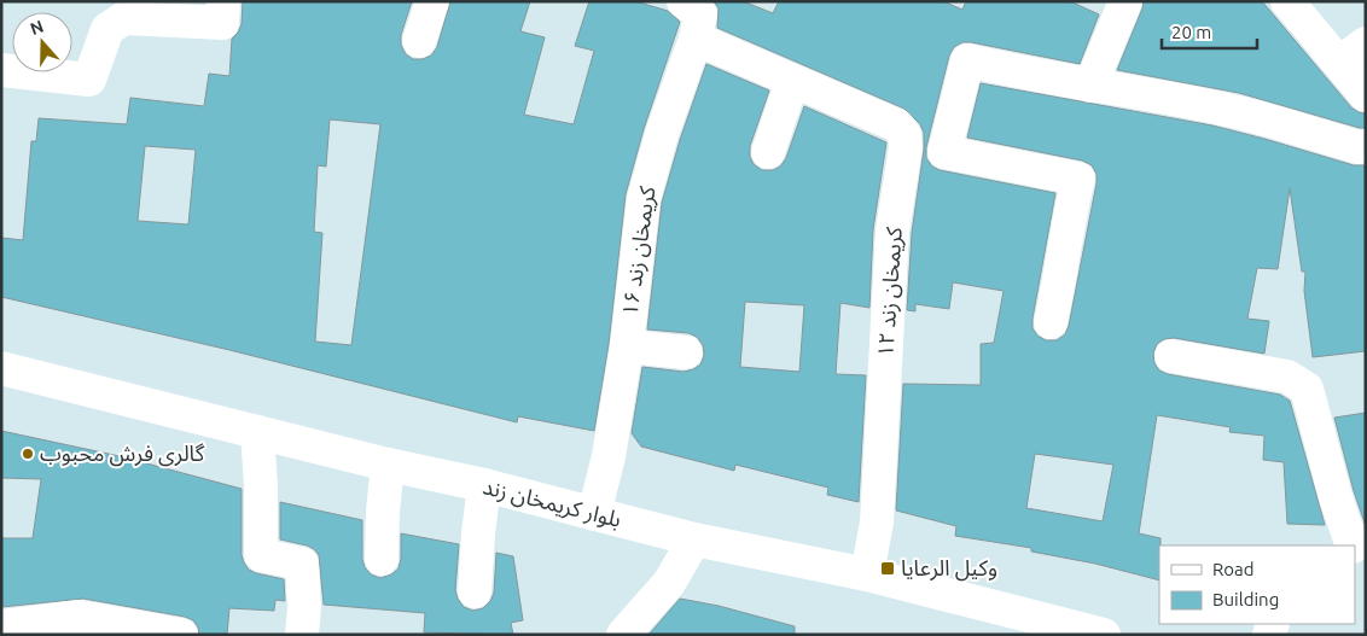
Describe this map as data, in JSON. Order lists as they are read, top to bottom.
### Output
{
  "streets": {
    "main road": ["کریمخان زند ۱۶", "کریمخان زند ۱۲", "بلوار کریمخان زند"]
  },
  "crossings": [
    ["کریمخان زند ۱۶", "کریمخان زند ۱۲"],
    ["کریمخان زند ۱۶", "بلوار کریمخان زند"],
    ["کریمخان زند ۱۲", "بلوار کریمخان زند"]
  ],
  "places": {
    "other": ["گالری فرش محبوب"],
    "transit": ["وکیل الرعایا"]
  },
  "legend": ["Road", "Building"],
  "scale_bar": "20 m",
  "north": "top"
}
